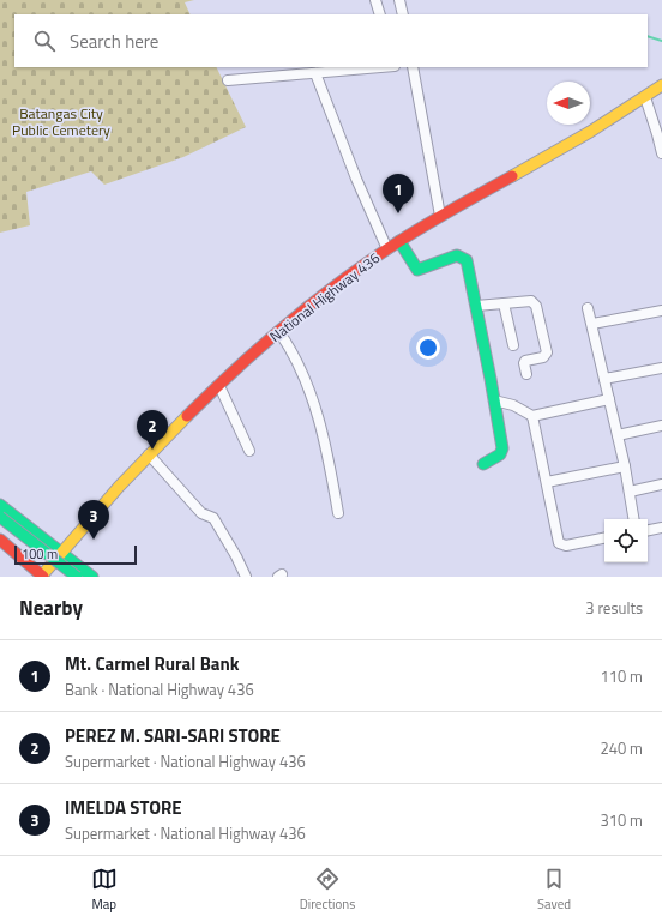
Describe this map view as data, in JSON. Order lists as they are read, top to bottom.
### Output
{
  "streets": {
    "main road": ["National Highway 436"]
  },
  "parks": ["Batangas City Public Cemetery"],
  "scale_bar": "100 m",
  "north": "left",
  "page": {
    "search": "Search here",
    "pins": ["1", "2", "3"],
    "scale": "100 m",
    "heading": ["Nearby", "3 results"],
    "list": [
      {
        "mark": "1",
        "name": "Mt. Carmel Rural Bank",
        "note": "Bank · National Highway 436",
        "value": "110 m"
      },
      {
        "mark": "2",
        "name": "PEREZ M. SARI-SARI STORE",
        "note": "Supermarket · National Highway 436",
        "value": "240 m"
      },
      {
        "mark": "3",
        "name": "IMELDA STORE",
        "note": "Supermarket · National Highway 436",
        "value": "310 m"
      }
    ],
    "nav": ["Map", "Directions", "Saved"]
  }
}
